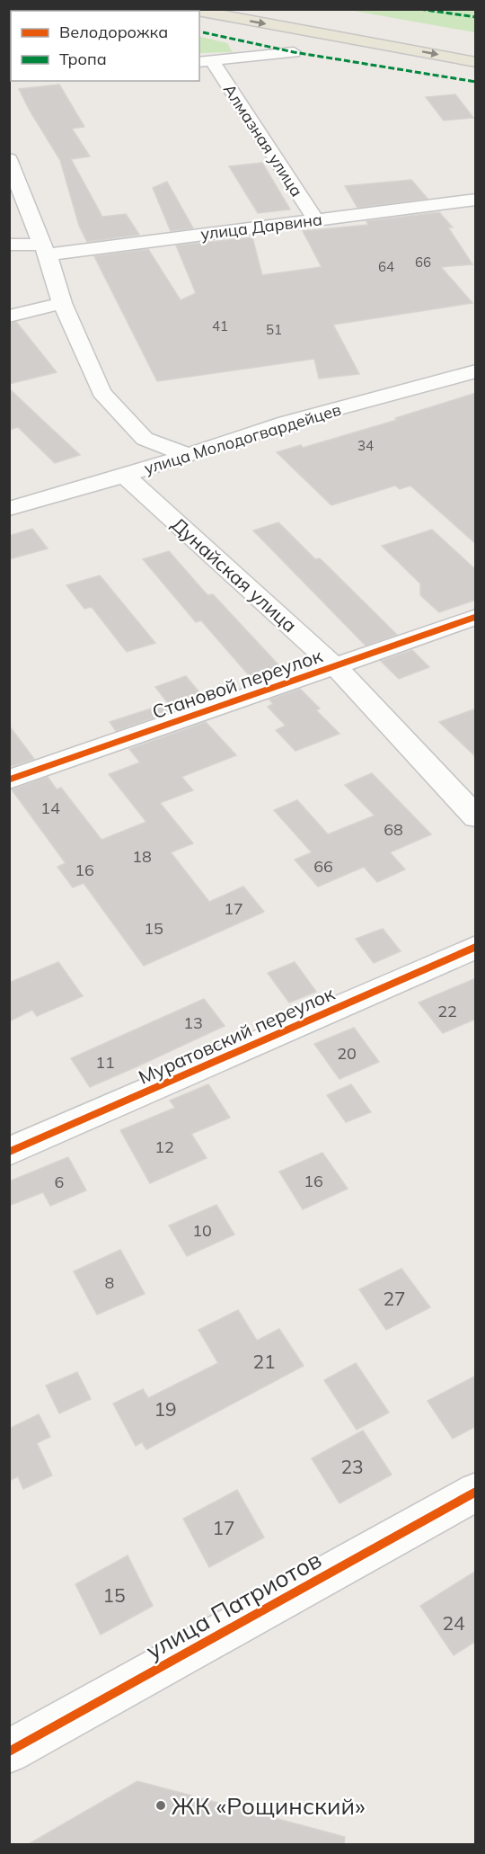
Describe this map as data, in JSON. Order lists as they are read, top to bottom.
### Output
{
  "streets": {
    "street": [
      "Алмазная улица",
      "улица Дарвина",
      "улица Молодогвардейцев",
      "Дунайская улица",
      "Становой переулок",
      "Муратовский переулок",
      "улица Патриотов"
    ]
  },
  "crossings": [
    ["Алмазная улица", "улица Дарвина"],
    ["улица Молодогвардейцев", "Дунайская улица"],
    ["Дунайская улица", "Становой переулок"]
  ],
  "places": ["ЖК «Рощинский»"],
  "house_numbers": [
    "66",
    "64",
    "41",
    "51",
    "34",
    "14",
    "68",
    "18",
    "66",
    "16",
    "17",
    "15",
    "22",
    "13",
    "20",
    "11",
    "12",
    "16",
    "6",
    "10",
    "8",
    "27",
    "21",
    "19",
    "23",
    "17",
    "15",
    "24"
  ],
  "legend": ["Велодорожка", "Тропа"]
}
